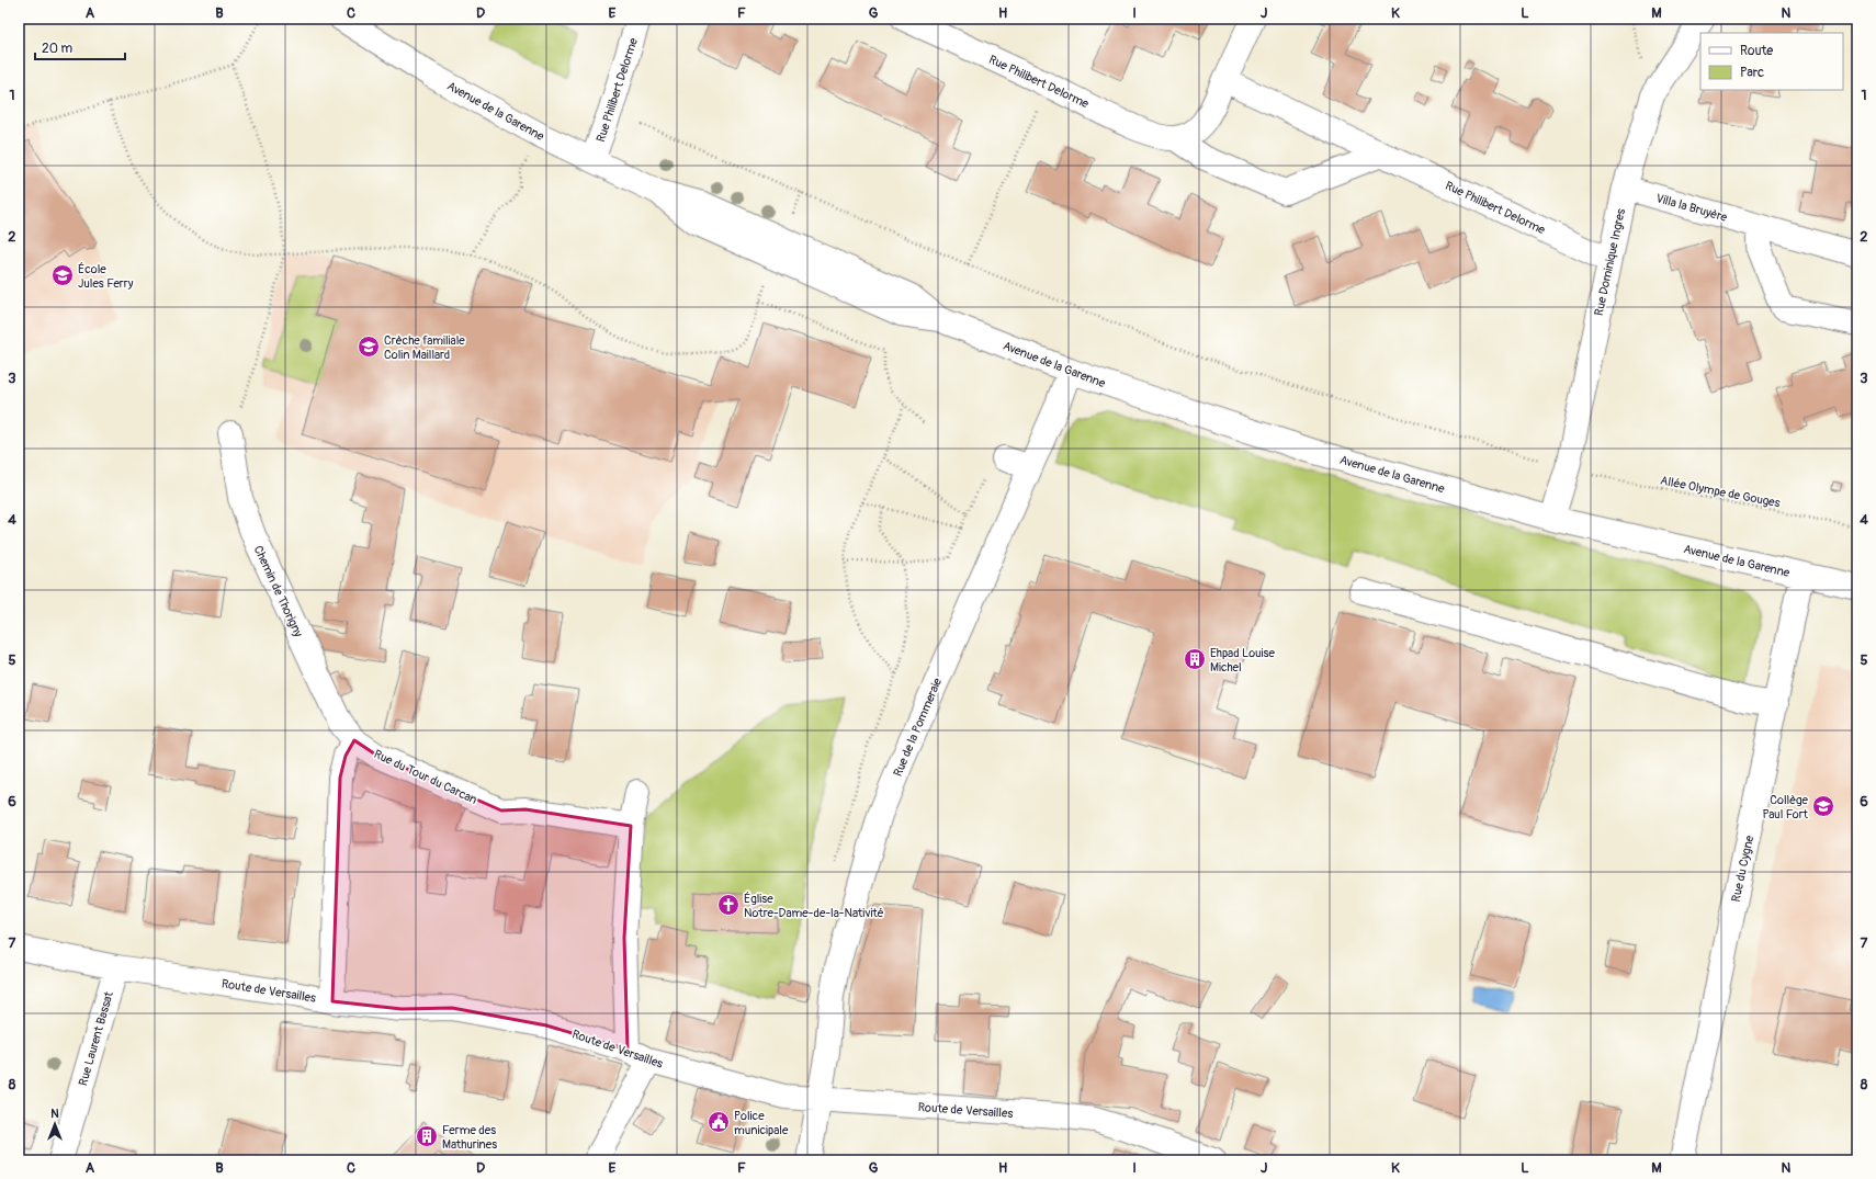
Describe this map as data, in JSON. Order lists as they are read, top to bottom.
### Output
{
  "streets": {
    "street": [
      "Rue Philibert Delorme",
      "Avenue de la Garenne",
      "Villa la Bruyère",
      "Rue Dominique Ingres",
      "Chemin de Thorigny",
      "Rue de la Pommeraie",
      "Rue du Tour du Carcan",
      "Rue du Cygne",
      "Route de Versailles",
      "Rue Laurent Bassat"
    ],
    "path": ["Allée Olympe de Gouges"]
  },
  "crossings": [
    ["Rue Philibert Delorme", "Avenue de la Garenne"],
    ["Rue Philibert Delorme", "Rue Dominique Ingres"],
    ["Avenue de la Garenne", "Rue Dominique Ingres"],
    ["Avenue de la Garenne", "Rue de la Pommeraie"],
    ["Avenue de la Garenne", "Rue du Cygne"],
    ["Villa la Bruyère", "Rue Dominique Ingres"],
    ["Chemin de Thorigny", "Rue du Tour du Carcan"],
    ["Rue de la Pommeraie", "Route de Versailles"],
    ["Route de Versailles", "Rue Laurent Bassat"]
  ],
  "places": {
    "school or university": ["École Jules Ferry", "Crèche familiale Colin Maillard", "Collège Paul Fort"],
    "building": ["Ehpad Louise Michel", "Ferme des Mathurines"],
    "church": ["Église Notre-Dame-de-la-Nativité"],
    "public building": ["Police municipale"]
  },
  "legend": ["Route", "Parc"],
  "scale_bar": "20 m",
  "north": "top",
  "grid": {
    "columns": [
      "A",
      "B",
      "C",
      "D",
      "E",
      "F",
      "G",
      "H",
      "I",
      "J",
      "K",
      "L",
      "M",
      "N"
    ],
    "rows": [
      "1",
      "2",
      "3",
      "4",
      "5",
      "6",
      "7",
      "8"
    ]
  }
}
